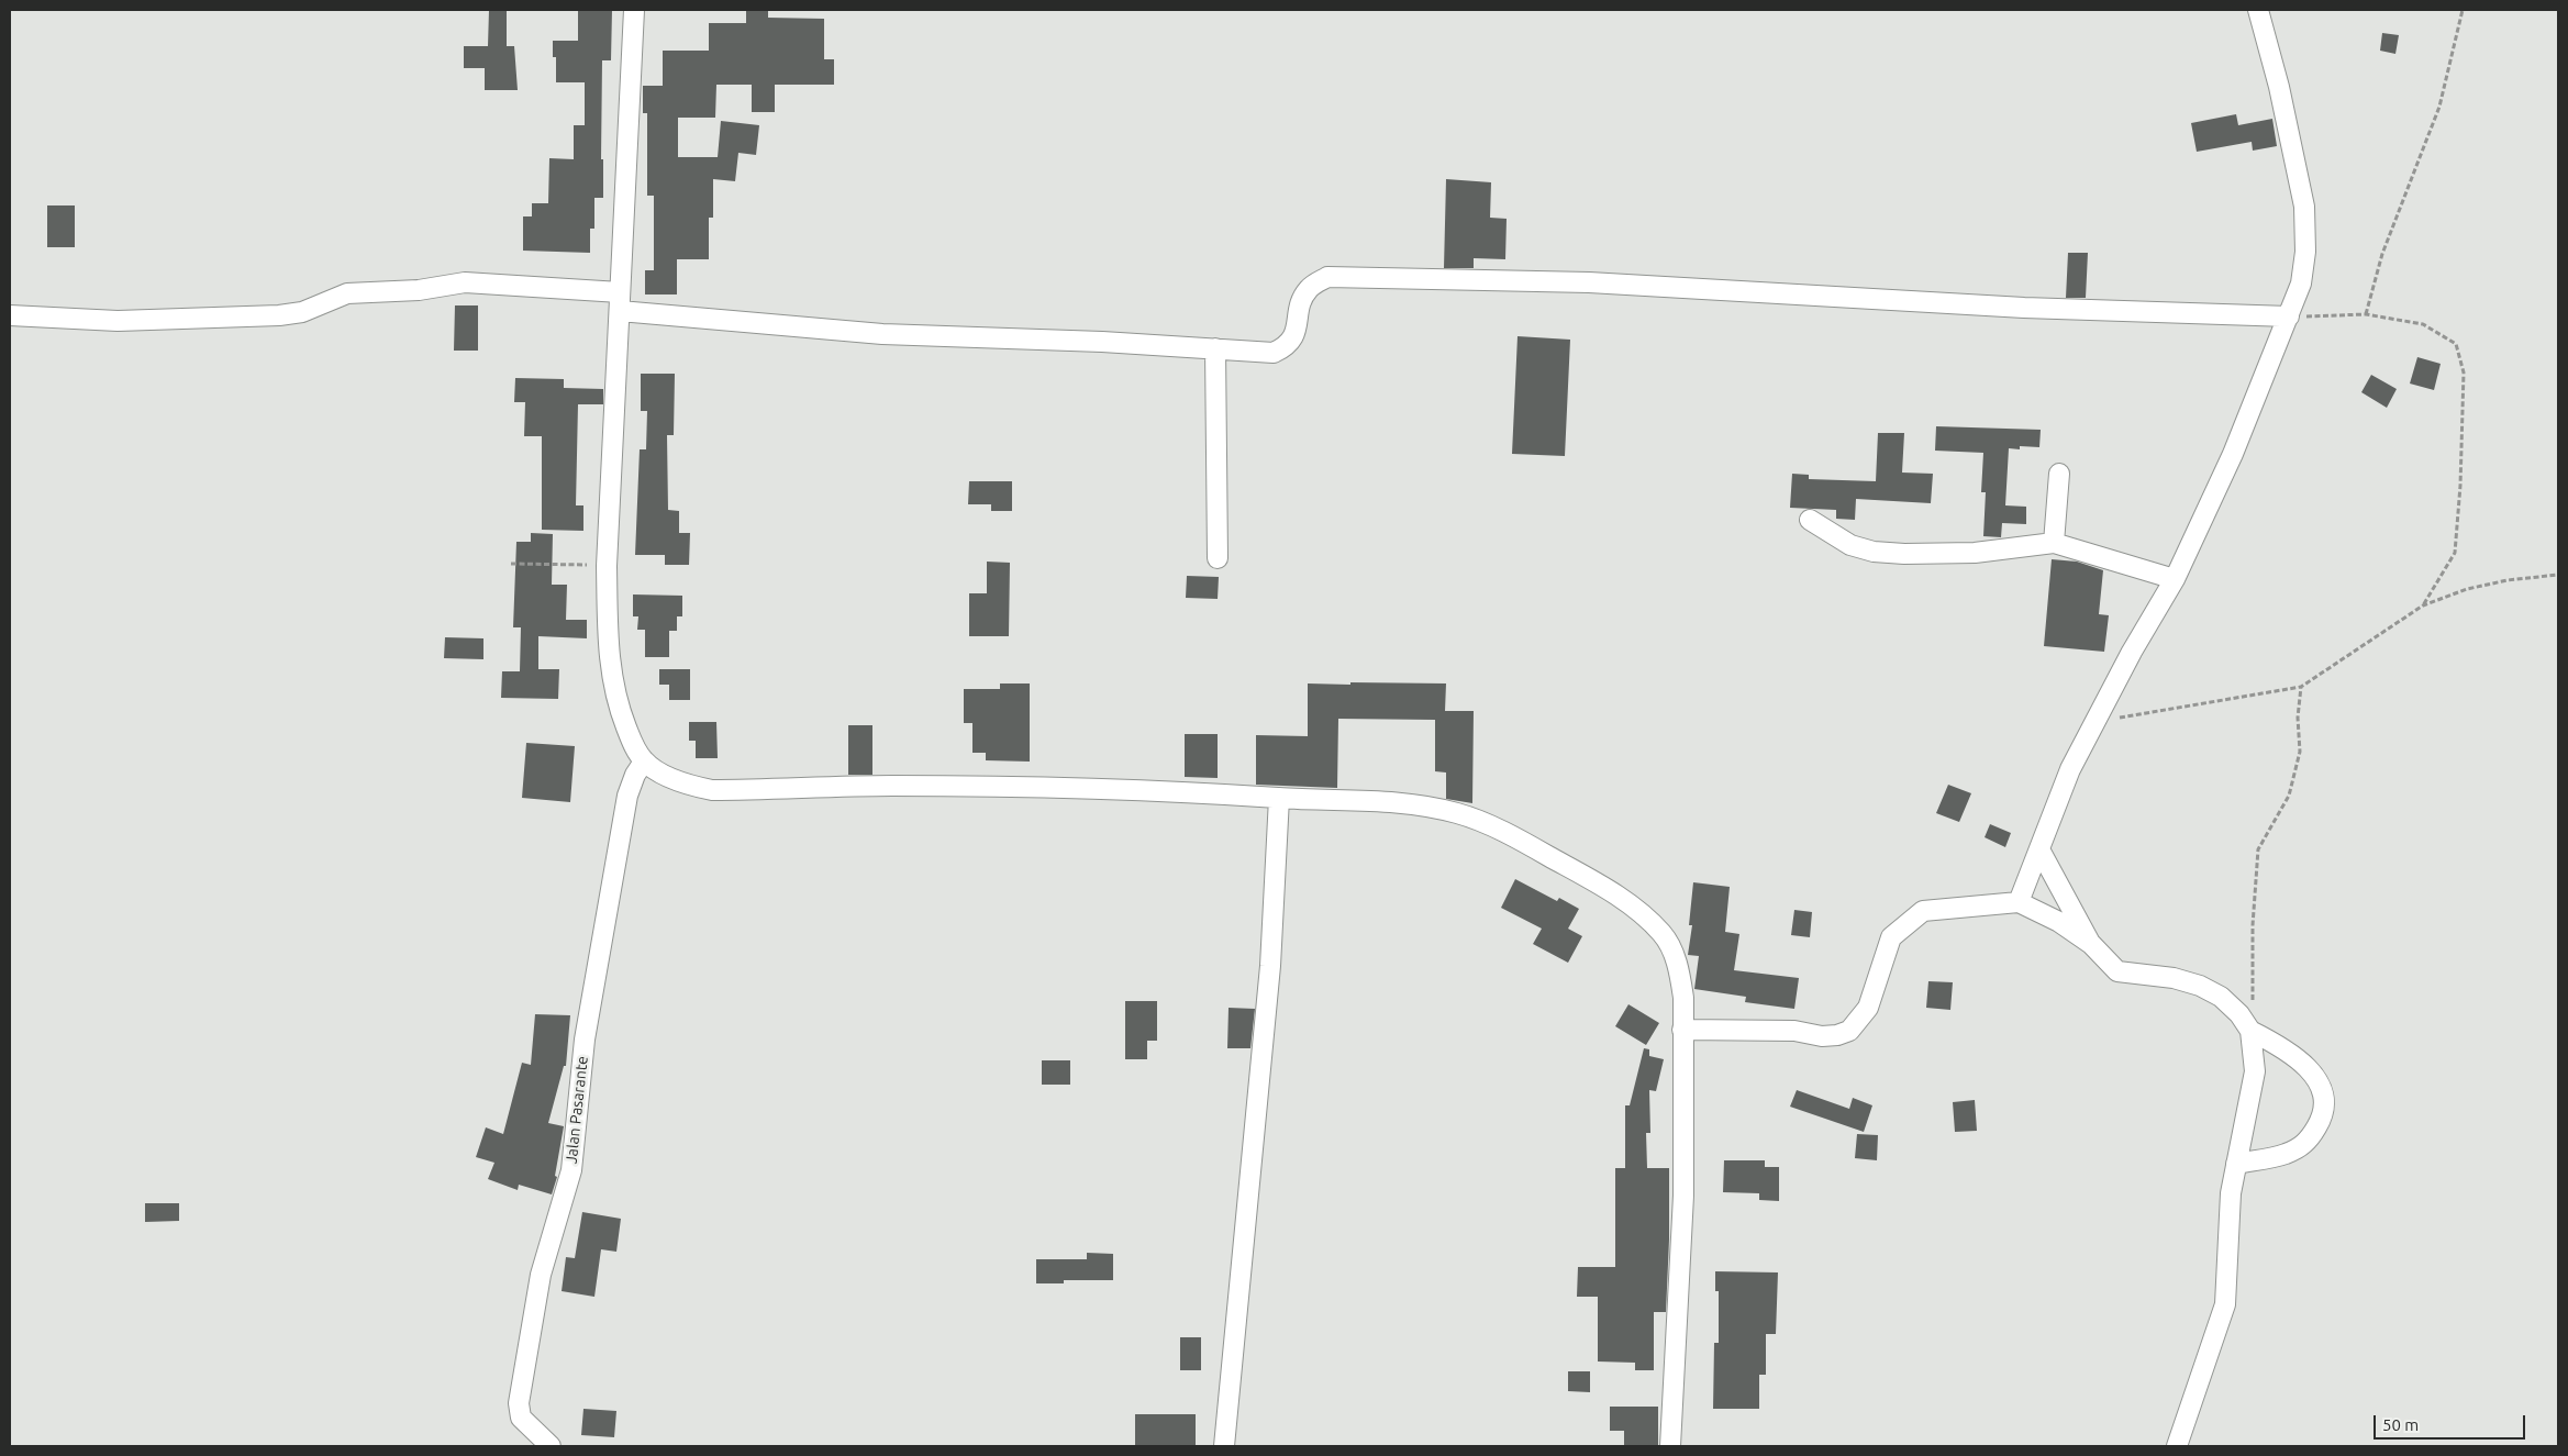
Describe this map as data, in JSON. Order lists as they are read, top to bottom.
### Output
{
  "streets": {
    "street": ["Jalan Pasarante"]
  },
  "scale_bar": "50 m"
}
